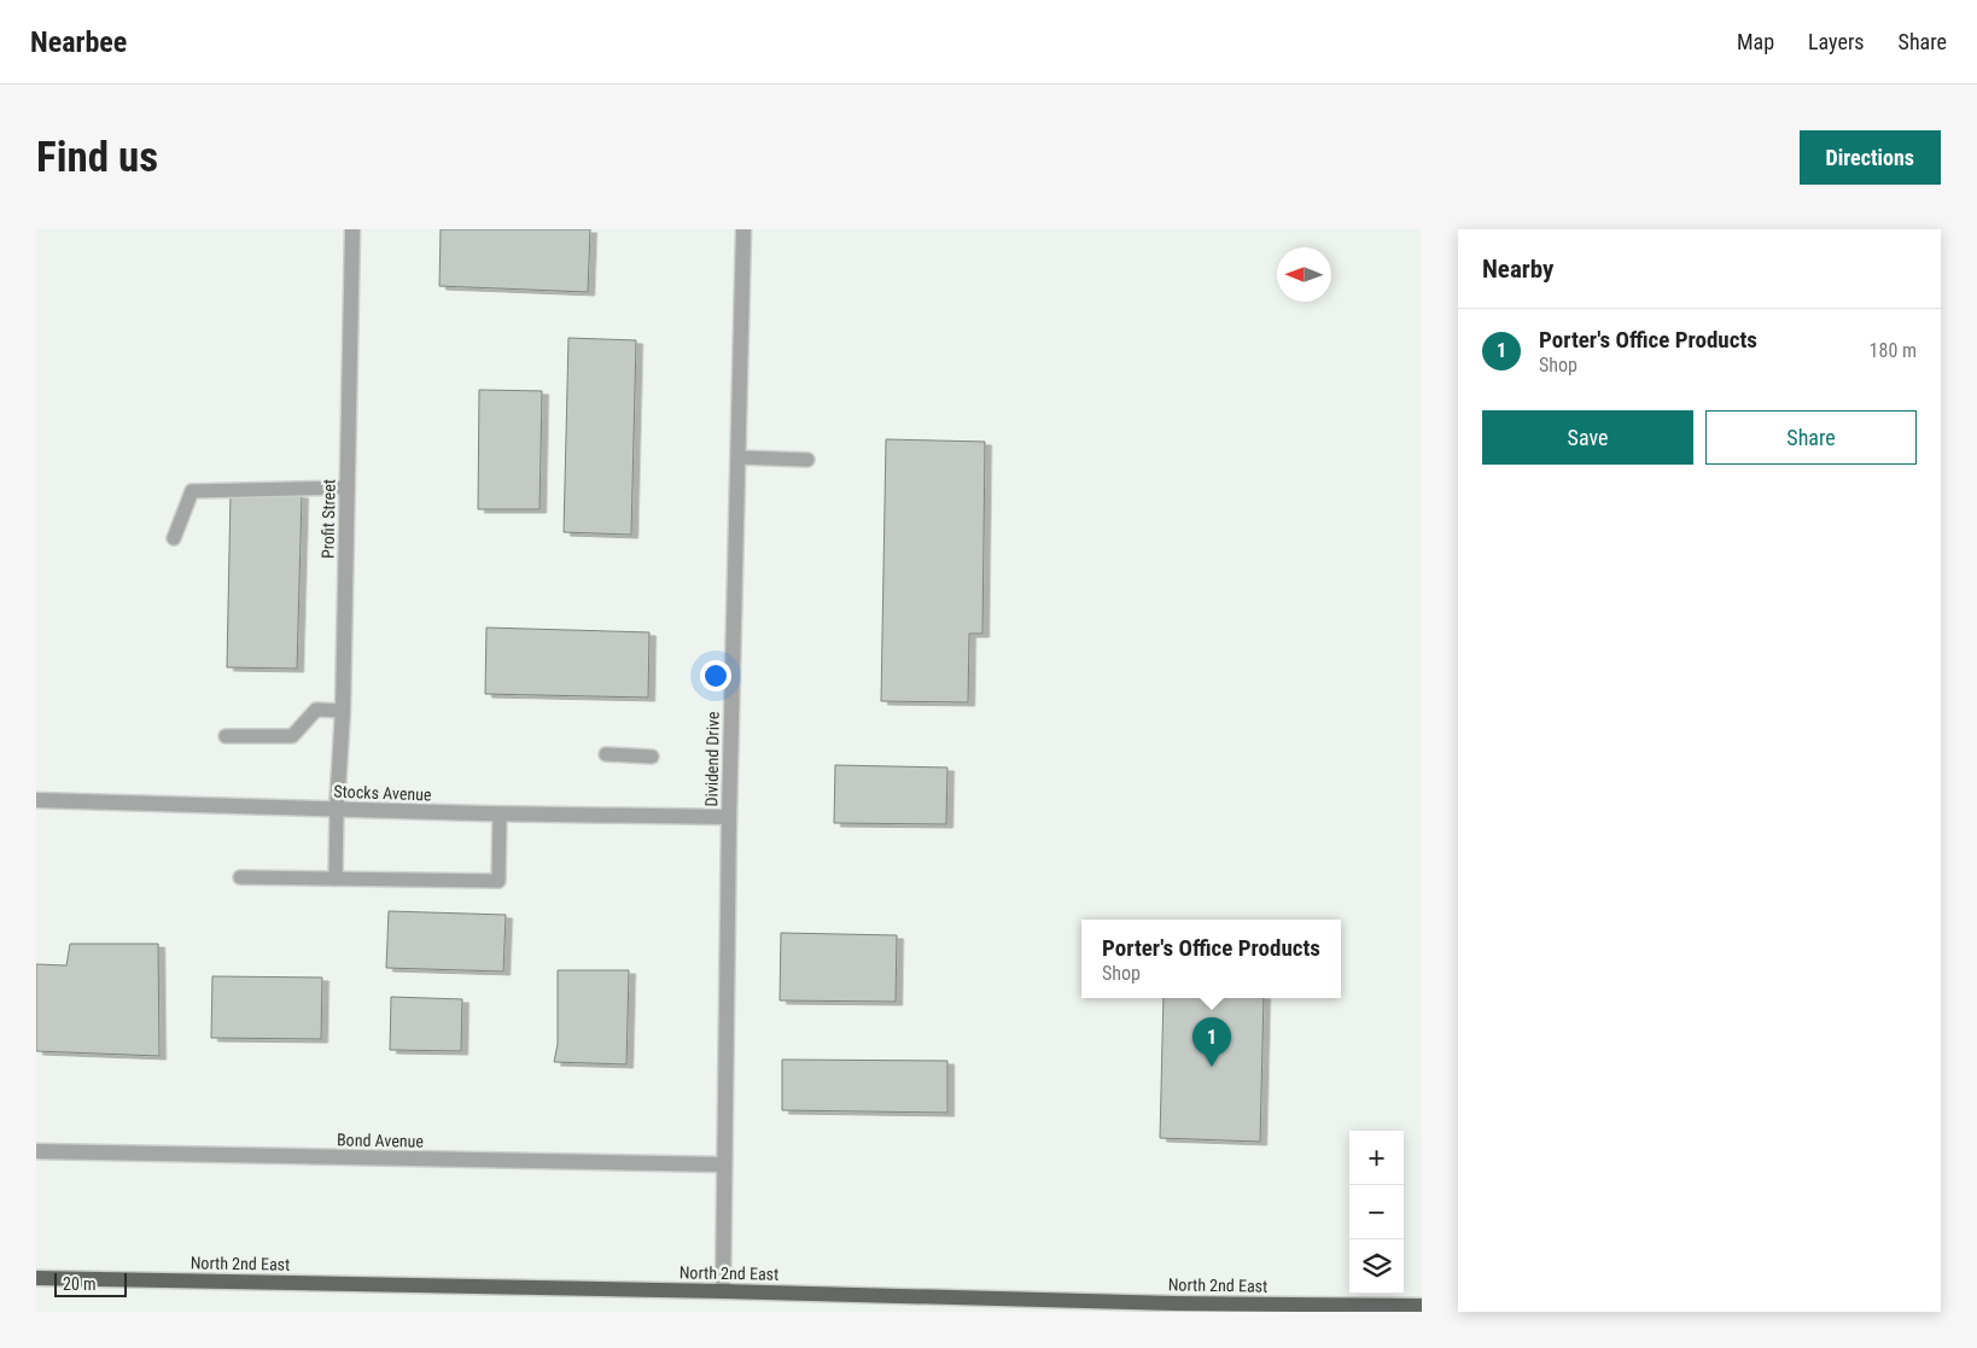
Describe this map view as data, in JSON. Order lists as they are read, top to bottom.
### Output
{
  "streets": {
    "main road": ["North 2nd East"],
    "street": [
      "Profit Street",
      "Dividend Drive",
      "Stocks Avenue",
      "Bond Avenue"
    ]
  },
  "crossings": [
    ["Profit Street", "Stocks Avenue"],
    ["Dividend Drive", "Stocks Avenue"],
    ["Dividend Drive", "Bond Avenue"],
    ["Dividend Drive", "North 2nd East"]
  ],
  "scale_bar": "20 m",
  "north": "left",
  "page": {
    "header": "Nearbee",
    "nav": ["Map", "Layers", "Share"],
    "buttons": [
      "Directions",
      ["Save", "Share"]
    ],
    "title": "Find us",
    "heading": "Nearby",
    "list": [
      {
        "mark": "1",
        "name": "Porter's Office Products",
        "note": "Shop",
        "value": "180 m"
      }
    ],
    "popup": ["Porter's Office Products", "Shop"],
    "pins": "1",
    "map_buttons": ["+", "−"],
    "scale": "20 m"
  }
}
